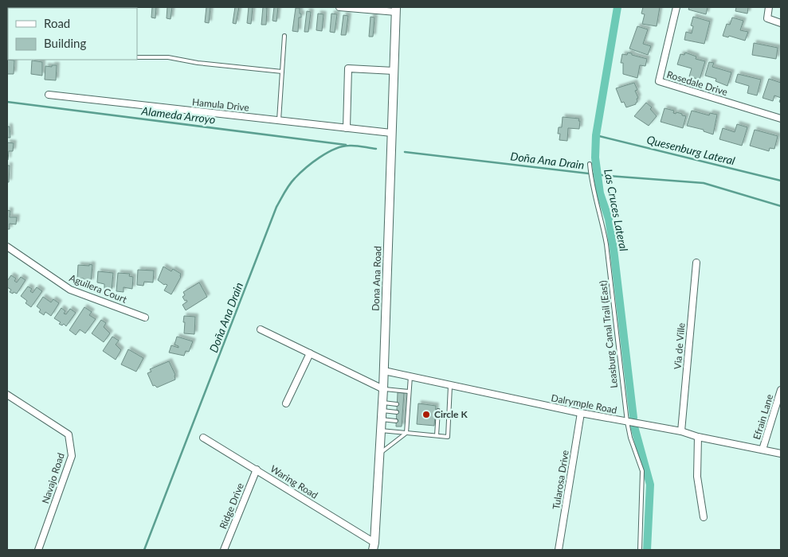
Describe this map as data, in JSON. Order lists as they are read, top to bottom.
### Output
{
  "streets": {
    "street": [
      "Rosedale Drive",
      "Hamula Drive",
      "Dona Ana Road",
      "Aguilera Court",
      "Via de Ville",
      "Dalrymple Road",
      "Efrain Lane",
      "Navajo Road",
      "Tularosa Drive",
      "Waring Road",
      "Ridge Drive"
    ],
    "lane": ["Leasburg Canal Trail (East)"]
  },
  "crossings": [
    ["Hamula Drive", "Dona Ana Road"],
    ["Dona Ana Road", "Dalrymple Road"],
    ["Dona Ana Road", "Waring Road"],
    ["Leasburg Canal Trail (East)", "Dalrymple Road"],
    ["Via de Ville", "Dalrymple Road"],
    ["Dalrymple Road", "Efrain Lane"],
    ["Dalrymple Road", "Tularosa Drive"],
    ["Waring Road", "Ridge Drive"]
  ],
  "water": [
    "Alameda Arroyo",
    "Quesenburg Lateral",
    "Doña Ana Drain",
    "Las Cruces Lateral"
  ],
  "places": ["Circle K"],
  "legend": ["Road", "Building"]
}
